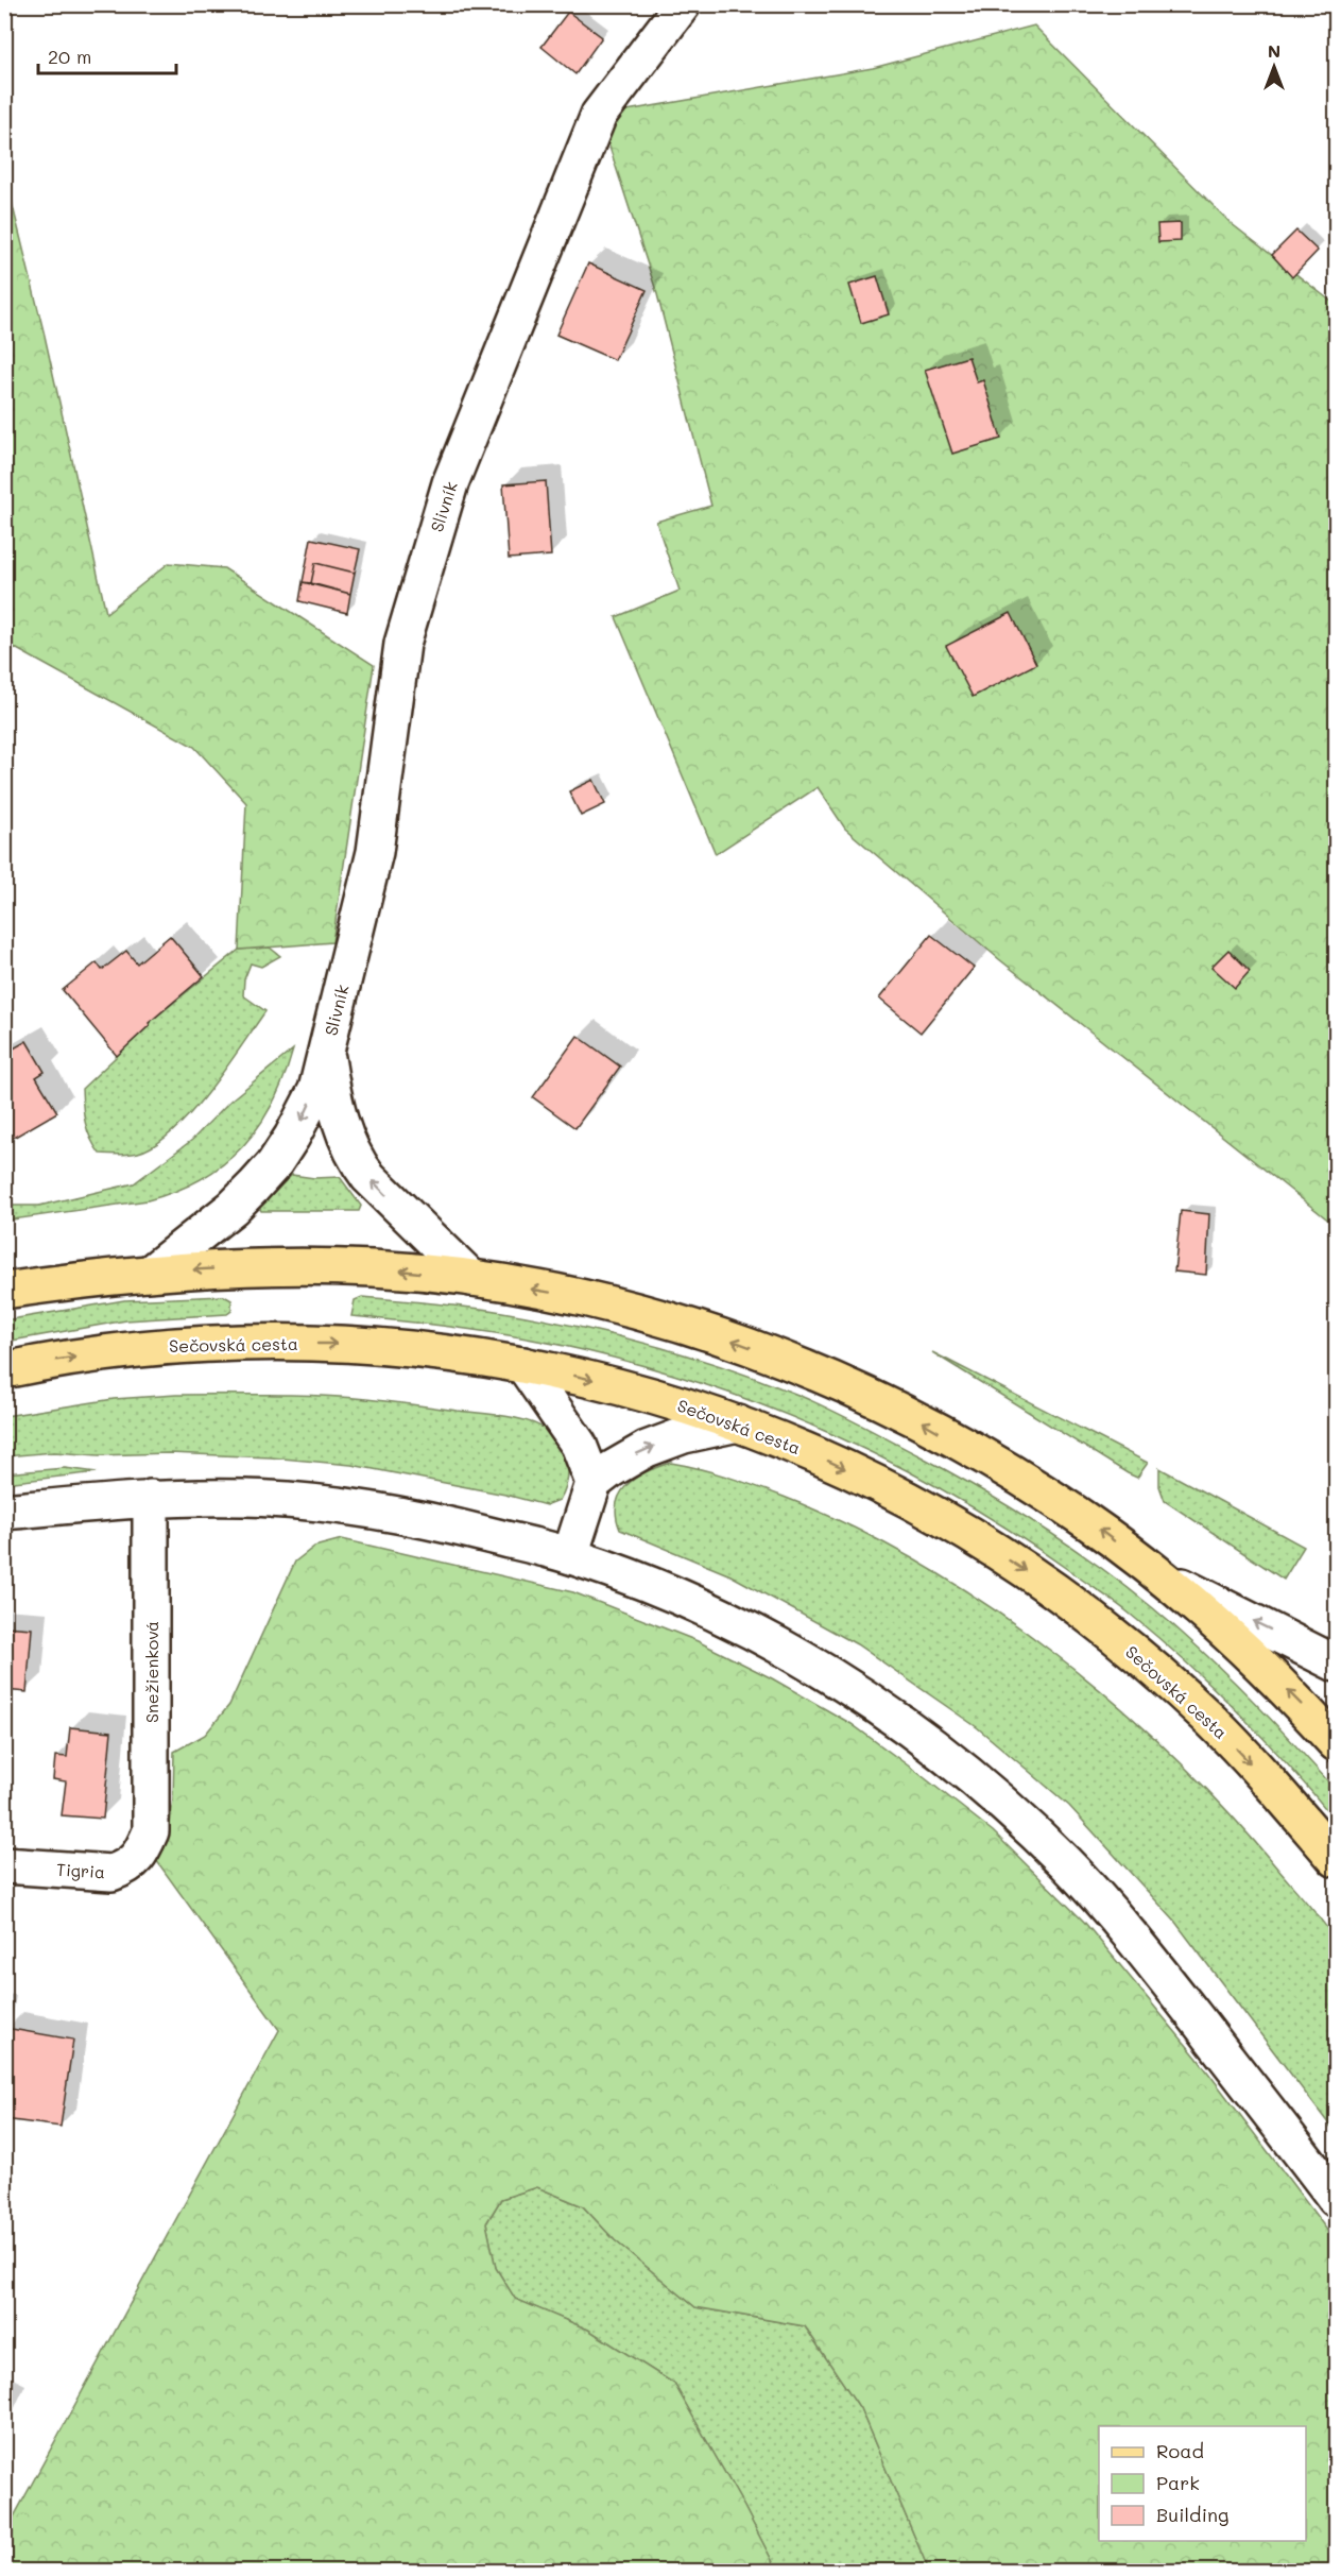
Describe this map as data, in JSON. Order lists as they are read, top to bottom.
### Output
{
  "streets": {
    "main road": ["Sečovská cesta"],
    "street": ["Slivník", "Snežienková", "Tigria"]
  },
  "crossings": [
    ["Snežienková", "Tigria"]
  ],
  "legend": ["Road", "Park", "Building"],
  "scale_bar": "20 m",
  "north": "top"
}
